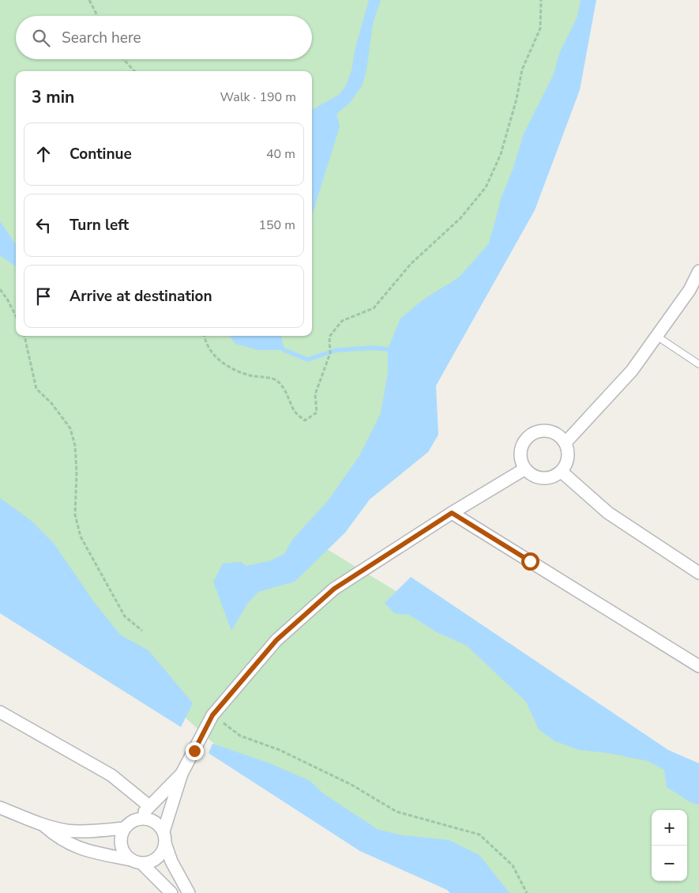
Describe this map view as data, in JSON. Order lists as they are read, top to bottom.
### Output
{
  "page": {
    "search": "Search here",
    "heading": ["3 min", "Walk · 190 m"],
    "list": [
      ["Continue", "40 m"],
      ["Turn left", "150 m"],
      "Arrive at destination"
    ],
    "map_buttons": ["+", "−"]
  }
}
